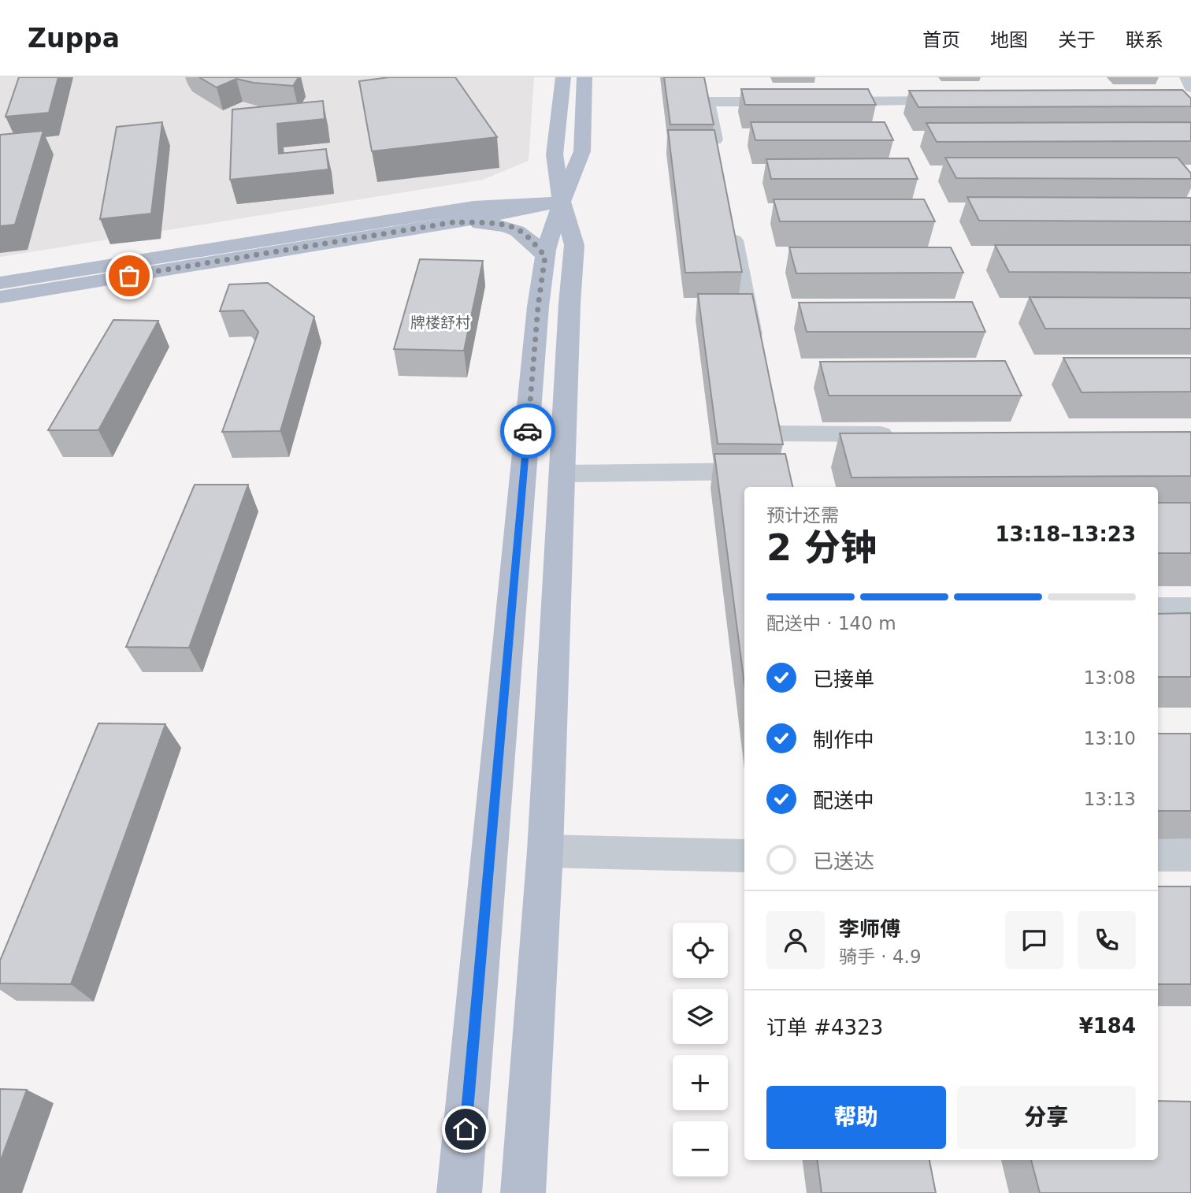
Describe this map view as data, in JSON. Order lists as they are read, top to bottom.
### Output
{
  "districts": ["牌楼舒村"],
  "page": {
    "header": "Zuppa",
    "nav": [
      "首页",
      "地图",
      "关于",
      "联系"
    ],
    "heading": ["2 分钟", "预计还需", "13:18–13:23"],
    "panel": [
      "李师傅",
      "骑手 · 4.9",
      "订单 #4323",
      "¥184"
    ],
    "bar": "配送中 · 140 m",
    "list": [
      ["已接单", "13:08"],
      ["制作中", "13:10"],
      ["配送中", "13:13"],
      "已送达"
    ],
    "map_buttons": ["+", "−"],
    "buttons": ["帮助", "分享"]
  }
}
